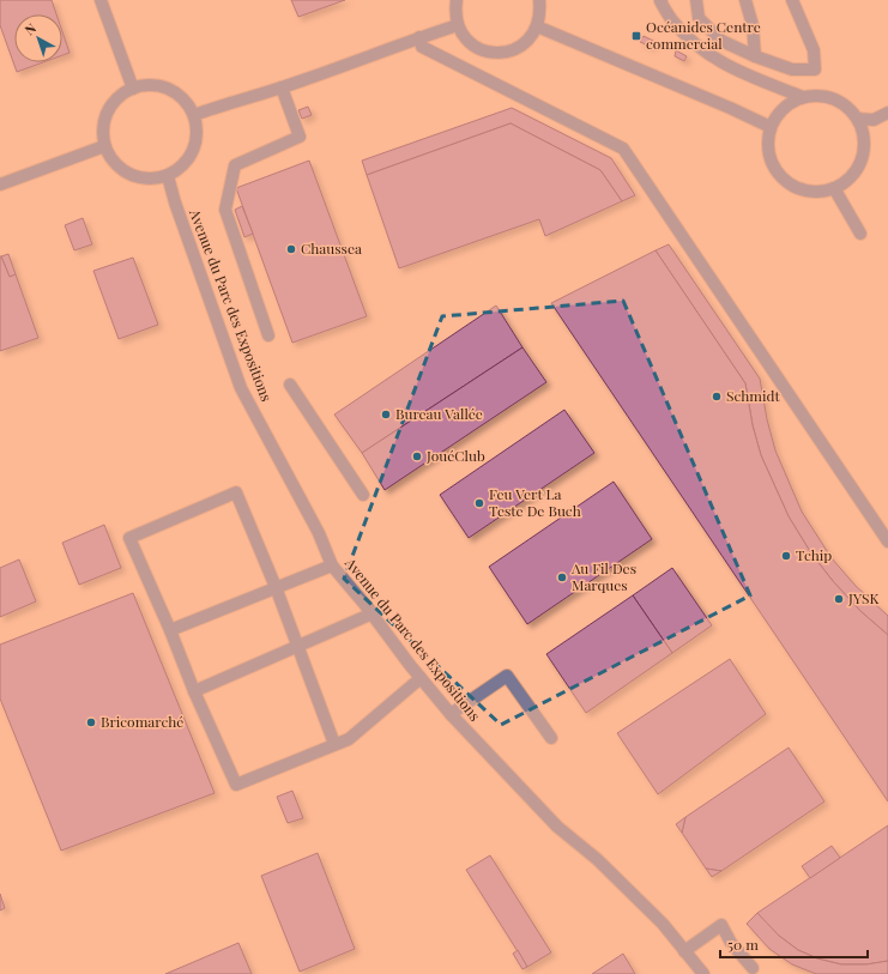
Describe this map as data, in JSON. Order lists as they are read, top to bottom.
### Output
{
  "streets": {
    "street": ["Avenue du Parc des Expositions"]
  },
  "places": {
    "transit": ["Océanides Centre commercial"],
    "other": [
      "Chaussea",
      "Schmidt",
      "Bureau Vallée",
      "JouéClub",
      "Feu Vert La Teste De Buch",
      "Tchip",
      "Au Fil Des Marques",
      "JYSK",
      "Bricomarché"
    ]
  },
  "scale_bar": "50 m",
  "north": "top left"
}
